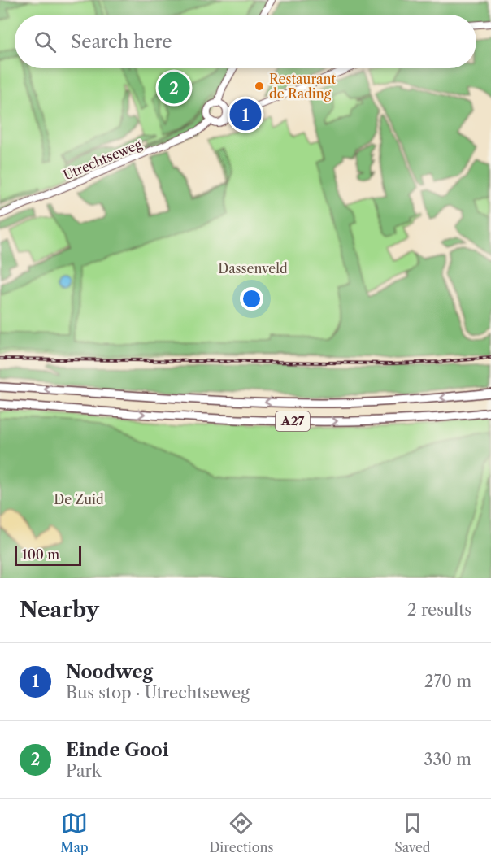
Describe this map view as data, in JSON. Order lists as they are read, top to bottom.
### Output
{
  "streets": {
    "highway": ["A27"],
    "main road": ["Utrechtseweg"]
  },
  "parks": ["Dassenveld", "De Zuid"],
  "places": ["Restaurant de Rading"],
  "scale_bar": "100 m",
  "page": {
    "search": "Search here",
    "pins": ["2", "1"],
    "scale": "100 m",
    "heading": ["Nearby", "2 results"],
    "list": [
      {
        "mark": "1",
        "name": "Noodweg",
        "note": "Bus stop · Utrechtseweg",
        "value": "270 m"
      },
      {
        "mark": "2",
        "name": "Einde Gooi",
        "note": "Park",
        "value": "330 m"
      }
    ],
    "nav": ["Map", "Directions", "Saved"]
  }
}
